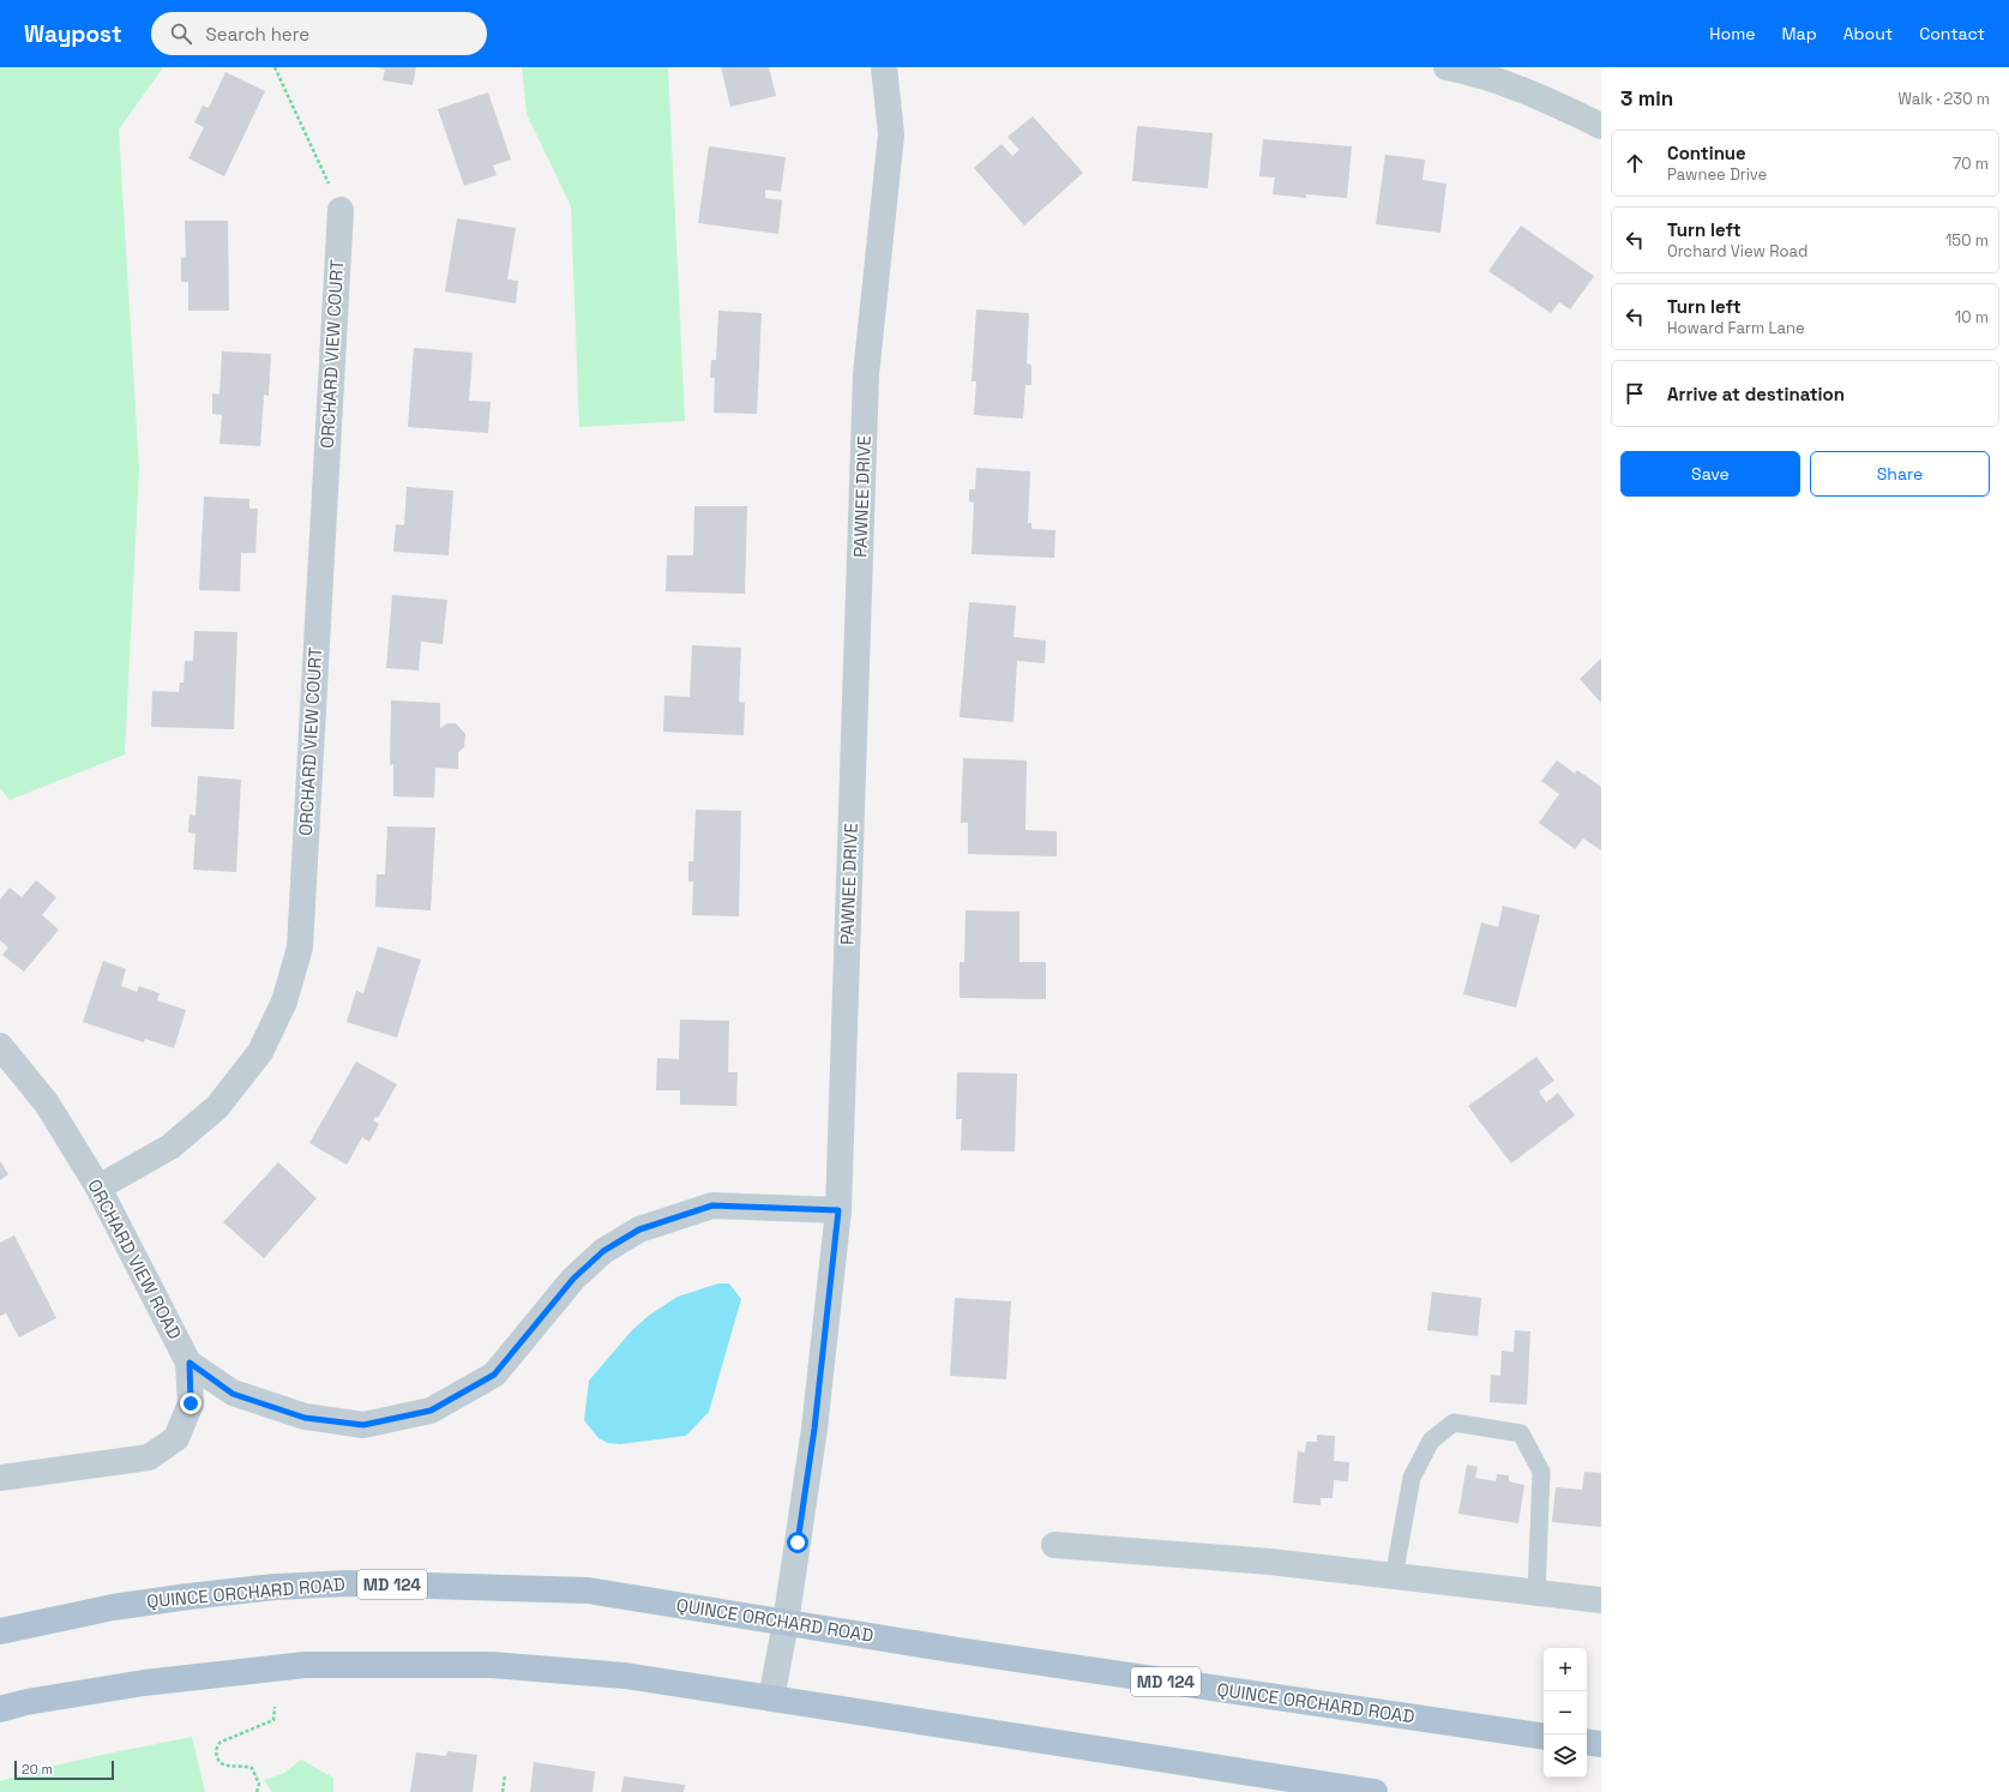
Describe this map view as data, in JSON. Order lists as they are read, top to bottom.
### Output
{
  "streets": {
    "main road": ["MD 124", "QUINCE ORCHARD ROAD"],
    "street": ["ORCHARD VIEW COURT", "PAWNEE DRIVE", "ORCHARD VIEW ROAD"]
  },
  "crossings": [
    ["ORCHARD VIEW COURT", "ORCHARD VIEW ROAD"],
    ["PAWNEE DRIVE", "ORCHARD VIEW ROAD"],
    ["PAWNEE DRIVE", "QUINCE ORCHARD ROAD"]
  ],
  "scale_bar": "20 m",
  "page": {
    "header": "Waypost",
    "search": "Search here",
    "nav": [
      "Home",
      "Map",
      "About",
      "Contact"
    ],
    "heading": ["3 min", "Walk · 230 m"],
    "list": [
      ["Continue", "Pawnee Drive", "70 m"],
      ["Turn left", "Orchard View Road", "150 m"],
      ["Turn left", "Howard Farm Lane", "10 m"],
      "Arrive at destination"
    ],
    "buttons": ["Save", "Share"],
    "map_buttons": ["+", "−"],
    "scale": "20 m"
  }
}
